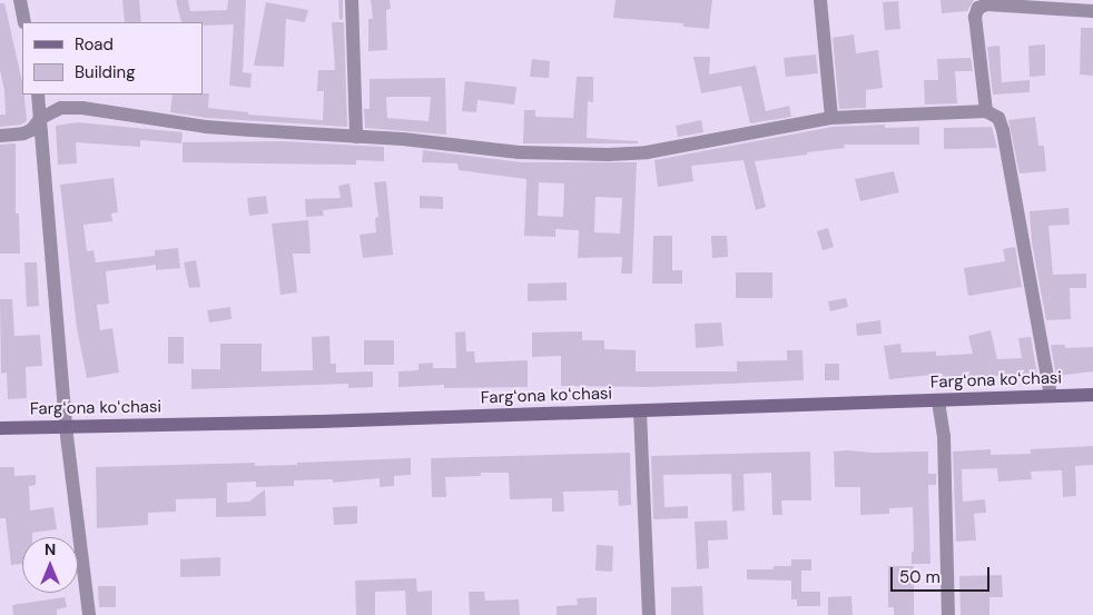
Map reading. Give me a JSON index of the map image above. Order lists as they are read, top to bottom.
{
  "streets": {
    "street": ["Fargʻona koʻchasi"]
  },
  "legend": ["Road", "Building"],
  "scale_bar": "50 m",
  "north": "top"
}
